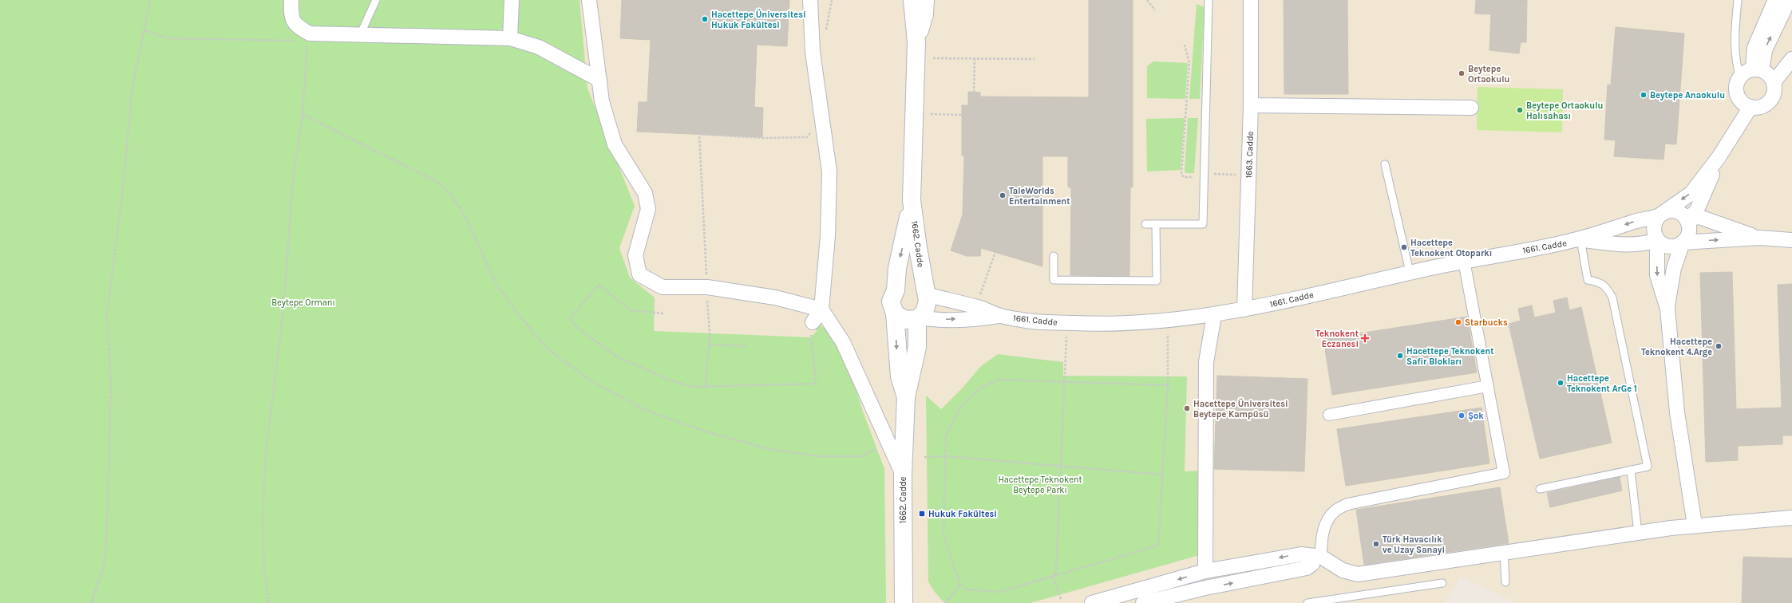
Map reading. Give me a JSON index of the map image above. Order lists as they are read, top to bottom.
{
  "streets": {
    "street": ["1663. Cadde", "1662. Cadde", "1661. Cadde"]
  },
  "crossings": [
    ["1663. Cadde", "1661. Cadde"],
    ["1662. Cadde", "1661. Cadde"]
  ],
  "parks": ["Beytepe Ormanı", "Hacettepe Teknokent Beytepe Parkı"],
  "places": {
    "other": [
      "Hacettepe Üniversitesi Hukuk Fakültesi",
      "Beytepe Ortaokulu",
      "Beytepe Anaokulu",
      "Beytepe Ortaokulu Halısahası",
      "TaleWorlds Entertainment",
      "Hacettepe Teknokent Otoparkı",
      "Starbucks",
      "Hacettepe Teknokent 4.Arge",
      "Hacettepe Teknokent Safir Blokları",
      "Hacettepe Teknokent ArGe 1",
      "Hacettepe Üniversitesi Beytepe Kampüsü",
      "Şok",
      "Türk Havacılık ve Uzay Sanayi"
    ],
    "health": ["Teknokent Eczanesi"],
    "transit": ["Hukuk Fakültesi"]
  }
}
